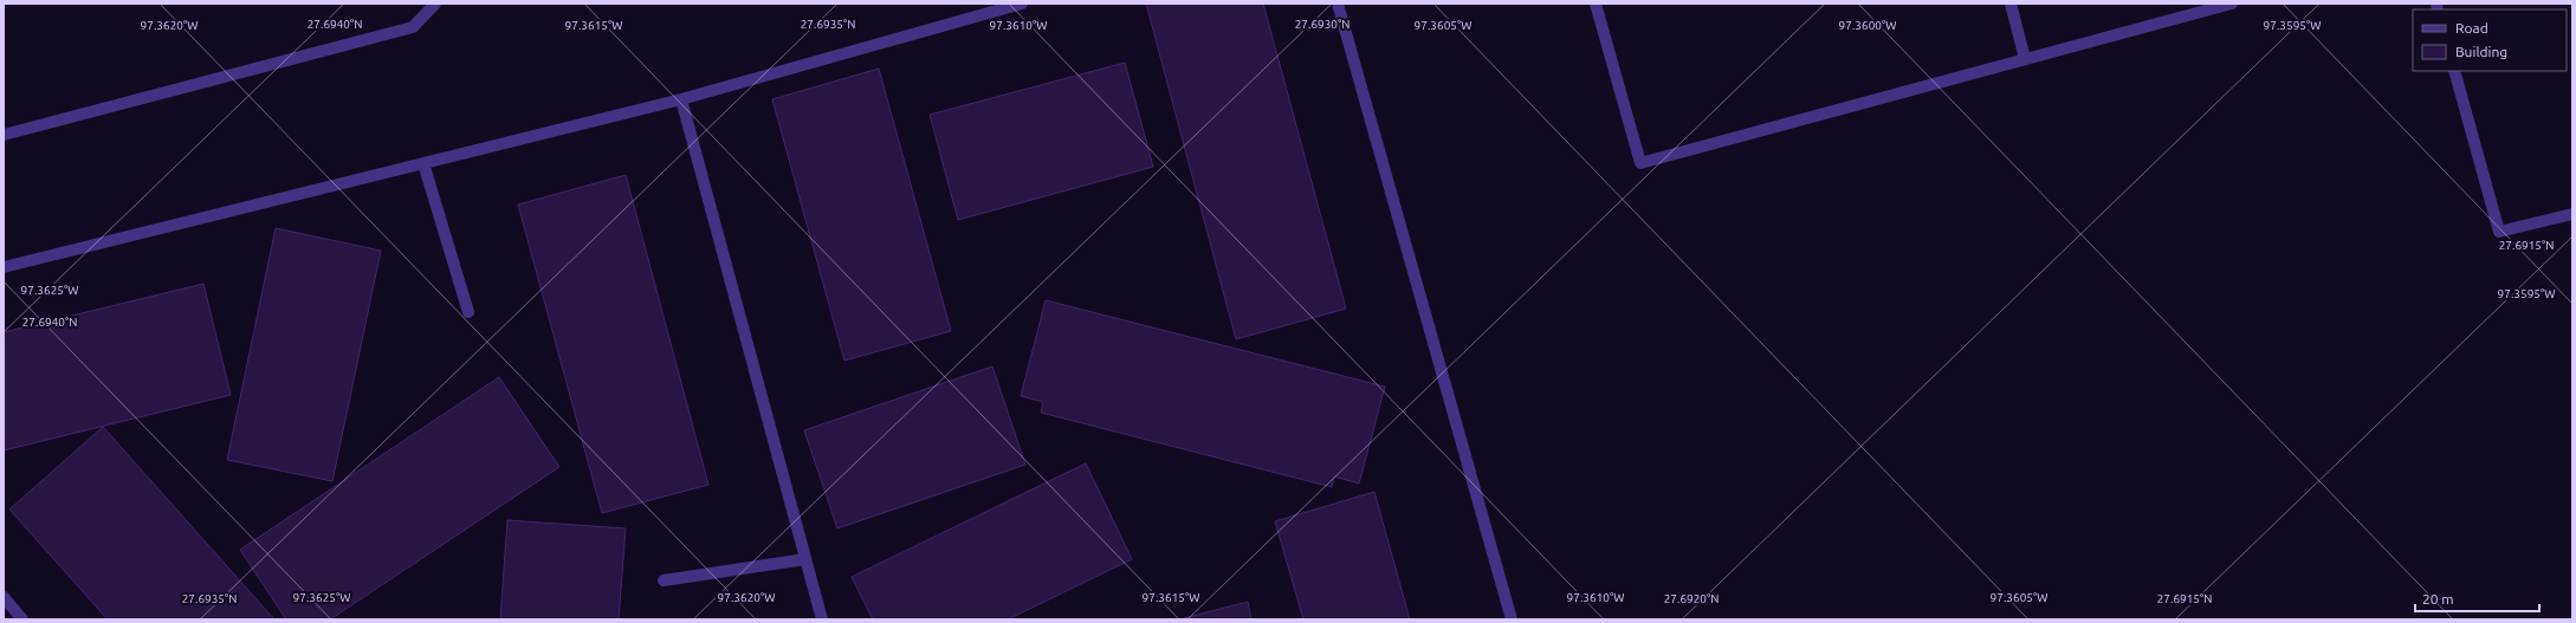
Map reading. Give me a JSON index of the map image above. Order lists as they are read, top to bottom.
{
  "legend": ["Road", "Building"],
  "scale_bar": "20 m",
  "coordinates": [
    "27.6940°N",
    "27.6935°N",
    "27.6930°N",
    "97.3620°W",
    "97.3615°W",
    "97.3610°W",
    "97.3605°W",
    "97.3595°W",
    "97.3600°W",
    "27.6915°N",
    "97.3625°W",
    "27.6920°N"
  ]
}
